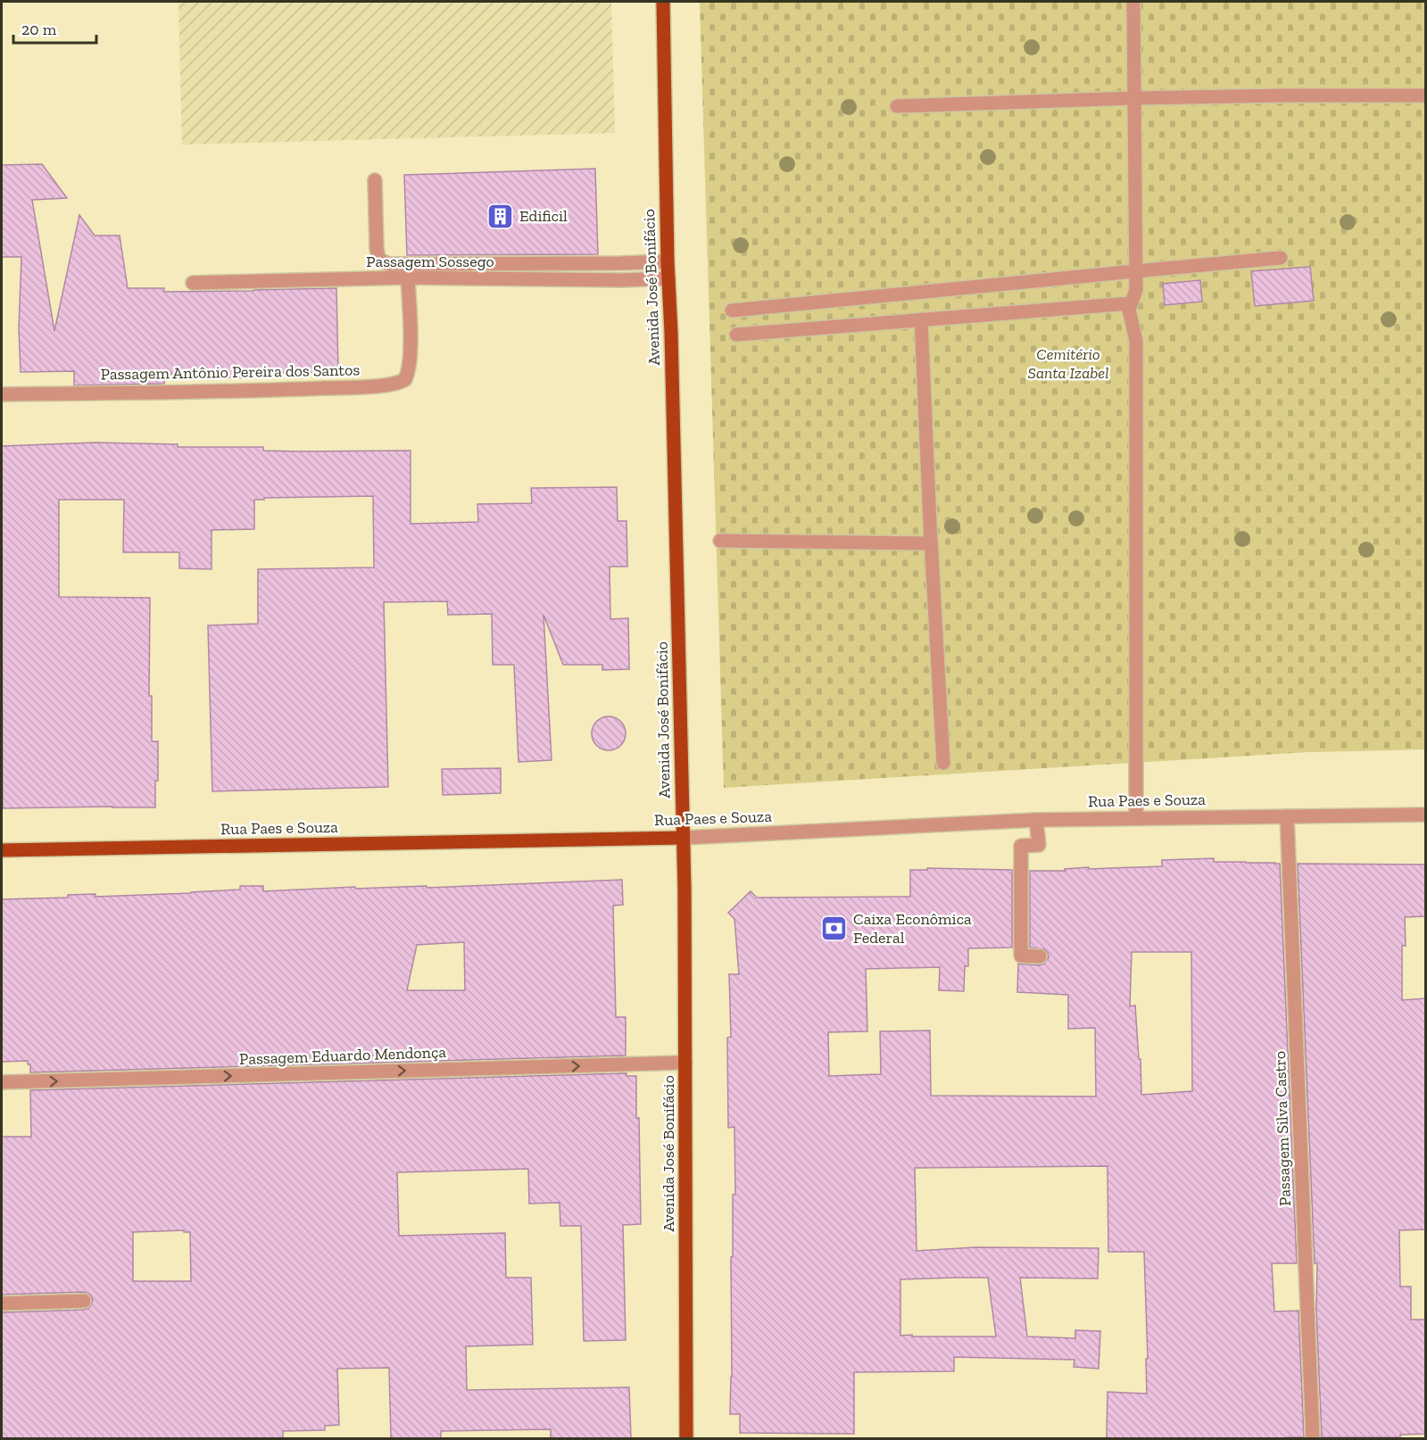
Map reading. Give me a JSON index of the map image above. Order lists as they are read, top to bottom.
{
  "streets": {
    "main road": ["Avenida José Bonifácio", "Rua Paes e Souza"],
    "street": [
      "Passagem Sossego",
      "Passagem Antônio Pereira dos Santos",
      "Passagem Eduardo Mendonça",
      "Passagem Silva Castro"
    ]
  },
  "crossings": [
    ["Passagem Sossego", "Avenida José Bonifácio"],
    ["Passagem Sossego", "Passagem Antônio Pereira dos Santos"],
    ["Avenida José Bonifácio", "Rua Paes e Souza"],
    ["Avenida José Bonifácio", "Passagem Eduardo Mendonça"],
    ["Rua Paes e Souza", "Passagem Silva Castro"]
  ],
  "one_way": ["Passagem Eduardo Mendonça"],
  "parks": ["Cemitério Santa Izabel"],
  "places": {
    "building": ["Edificil"],
    "bank": ["Caixa Econômica Federal"]
  },
  "scale_bar": "20 m"
}
